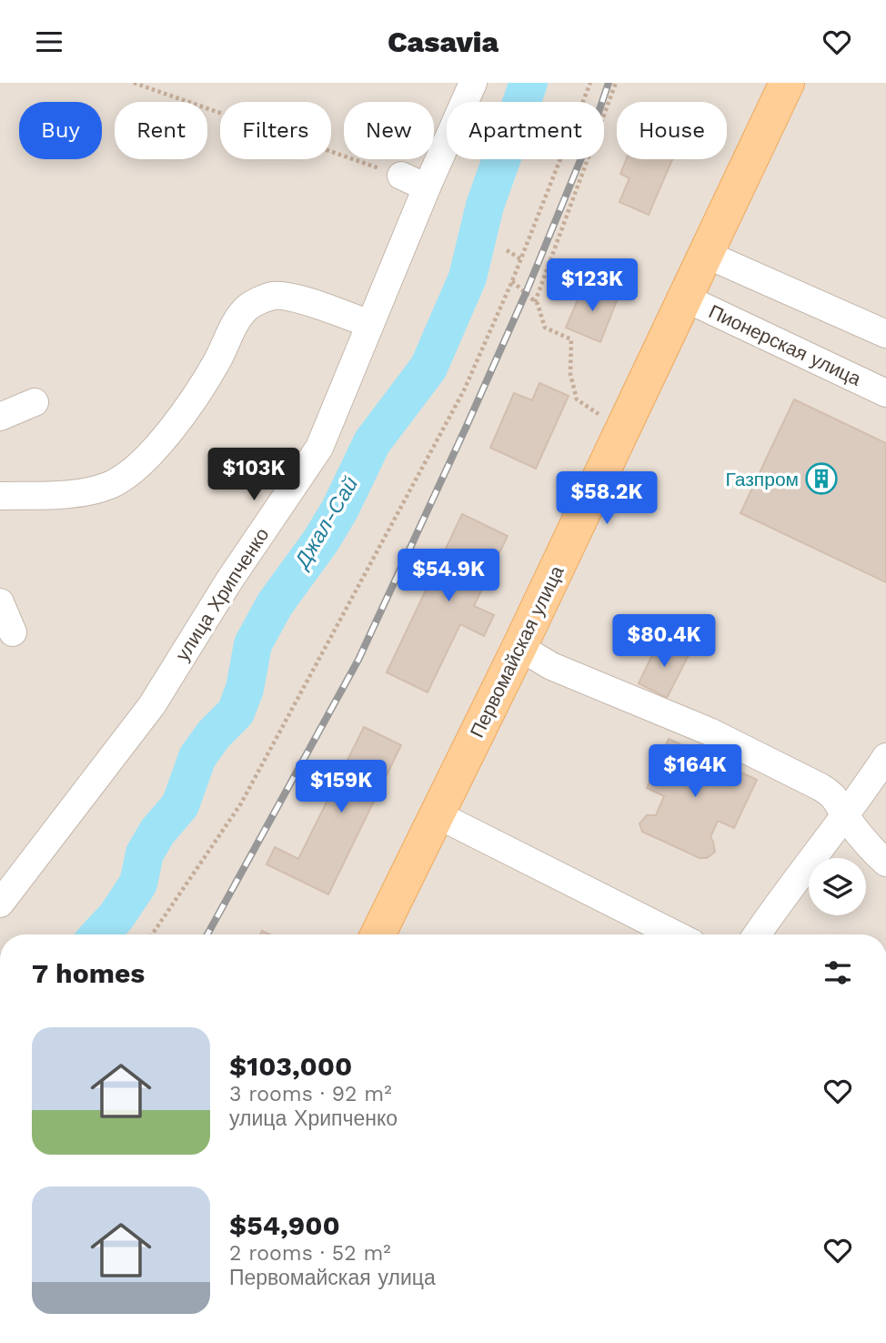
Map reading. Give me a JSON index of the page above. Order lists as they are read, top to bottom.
{
  "streets": {
    "main road": ["Первомайская улица"],
    "street": ["Пионерская улица", "улица Хрипченко"]
  },
  "crossings": [
    ["Пионерская улица", "Первомайская улица"]
  ],
  "water": ["Джал-Сай"],
  "places": {
    "building": ["Газпром"]
  },
  "page": {
    "header": "Casavia",
    "chip": [
      "Buy",
      "Rent",
      "Filters",
      "New",
      "Apartment",
      "House"
    ],
    "price": [
      "$123K",
      "$103K",
      "$58.2K",
      "$54.9K",
      "$80.4K",
      "$164K",
      "$159K"
    ],
    "heading": "7 homes",
    "list": [
      {
        "name": "$103,000",
        "note": "3 rooms · 92 m² · улица Хрипченко"
      },
      {
        "name": "$54,900",
        "note": "2 rooms · 52 m² · Первомайская улица"
      }
    ]
  }
}
